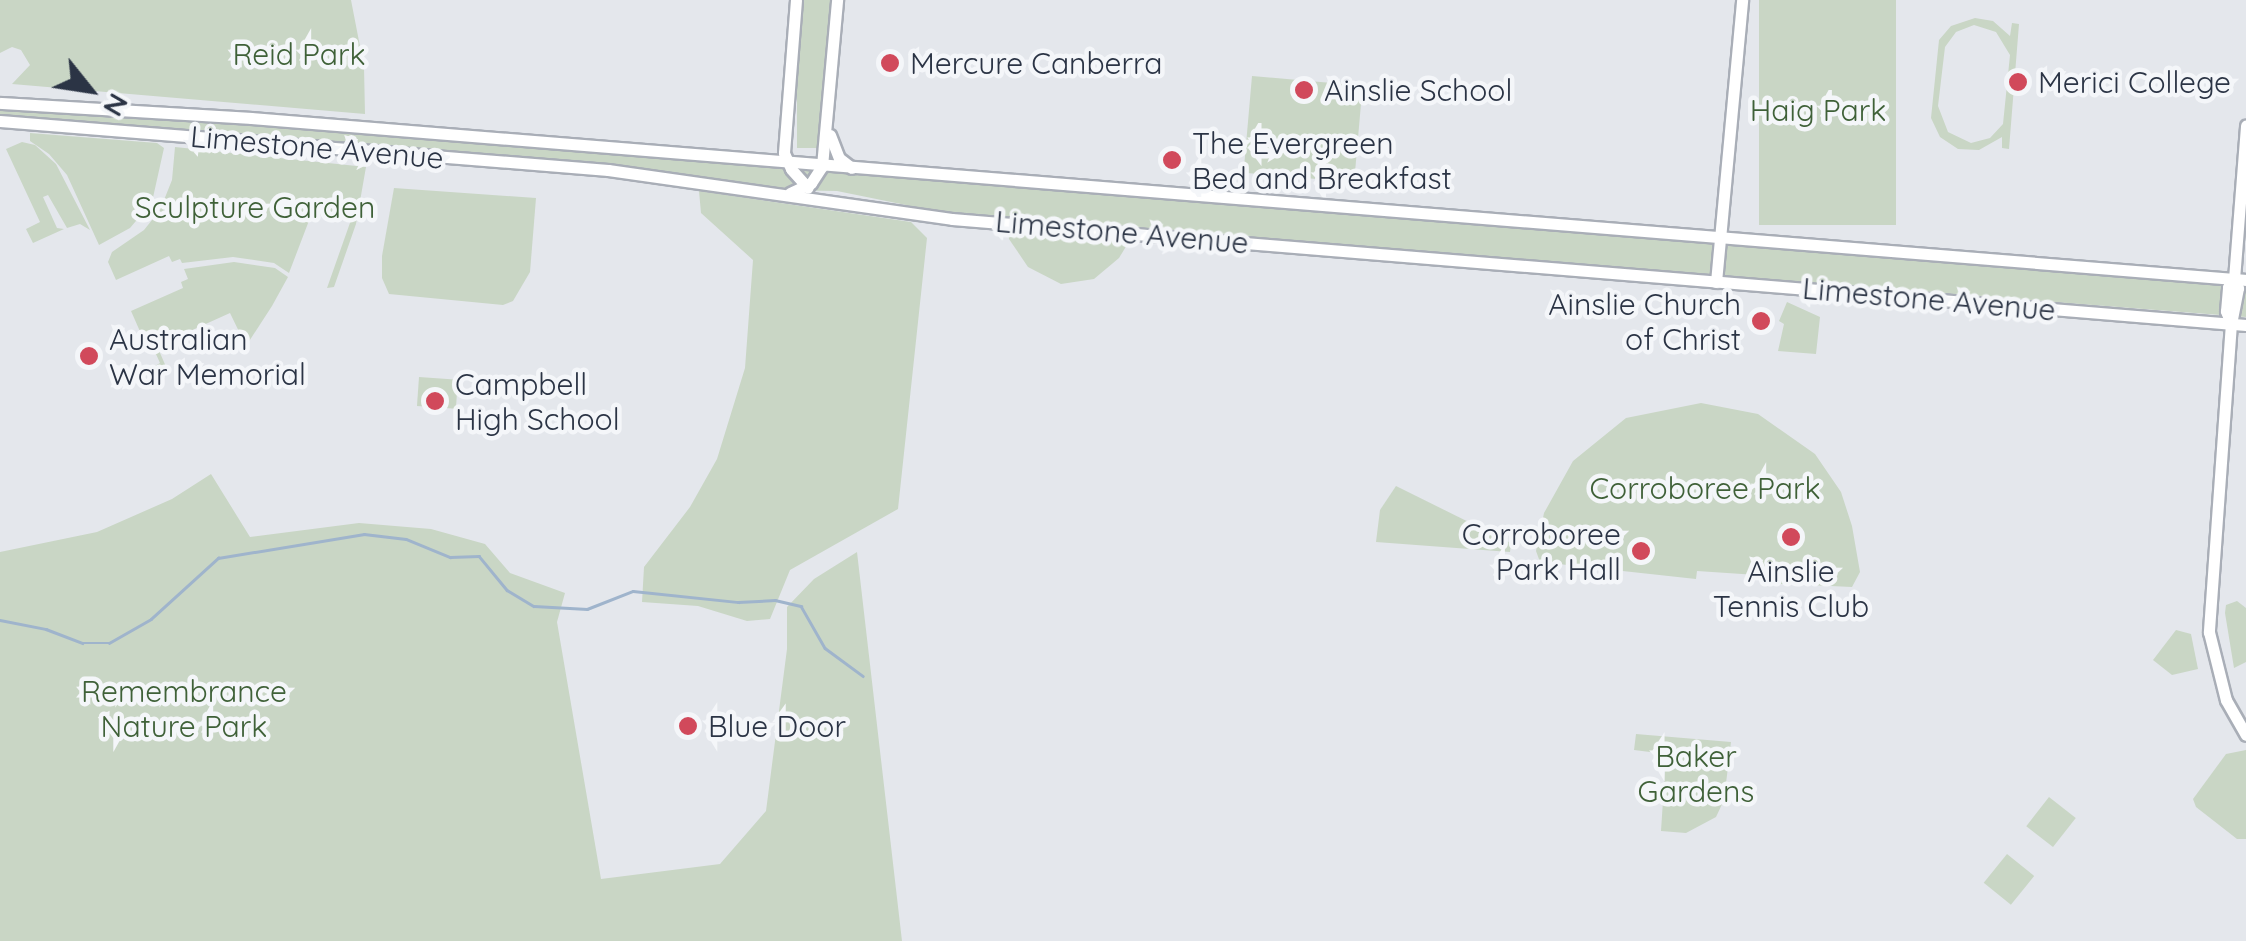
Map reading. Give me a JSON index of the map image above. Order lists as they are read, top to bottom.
{
  "streets": {
    "main road": ["Limestone Avenue"]
  },
  "parks": [
    "Reid Park",
    "Haig Park",
    "Sculpture Garden",
    "Corroboree Park",
    "Remembrance Nature Park",
    "Baker Gardens"
  ],
  "places": [
    "Mercure Canberra",
    "Merici College",
    "Ainslie School",
    "The Evergreen Bed and Breakfast",
    "Ainslie Church of Christ",
    "Australian War Memorial",
    "Campbell High School",
    "Ainslie Tennis Club",
    "Corroboree Park Hall",
    "Blue Door"
  ],
  "north": "bottom right"
}
